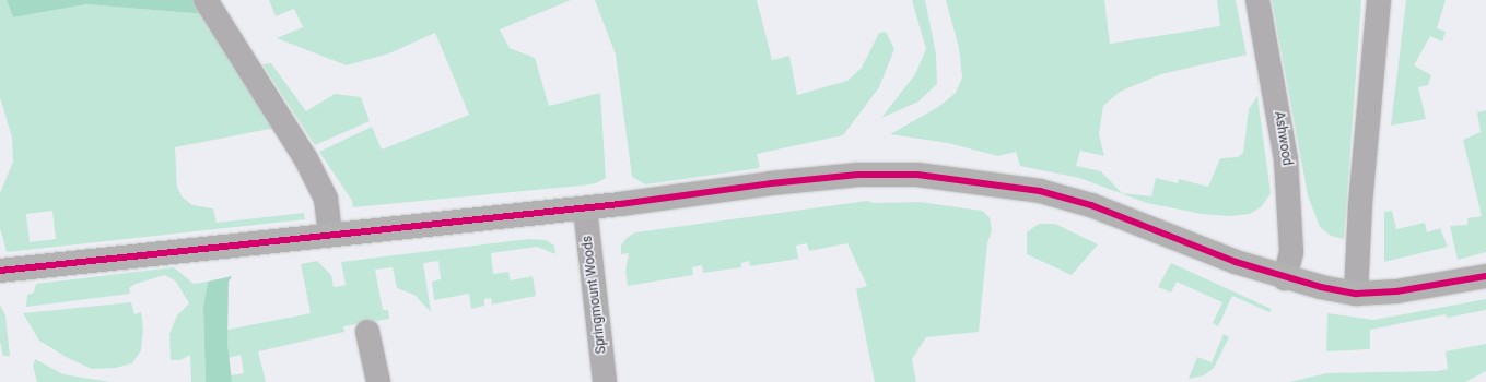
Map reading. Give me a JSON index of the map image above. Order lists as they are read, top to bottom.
{
  "streets": {
    "street": ["Ashwood", "Springmount Woods"]
  }
}
